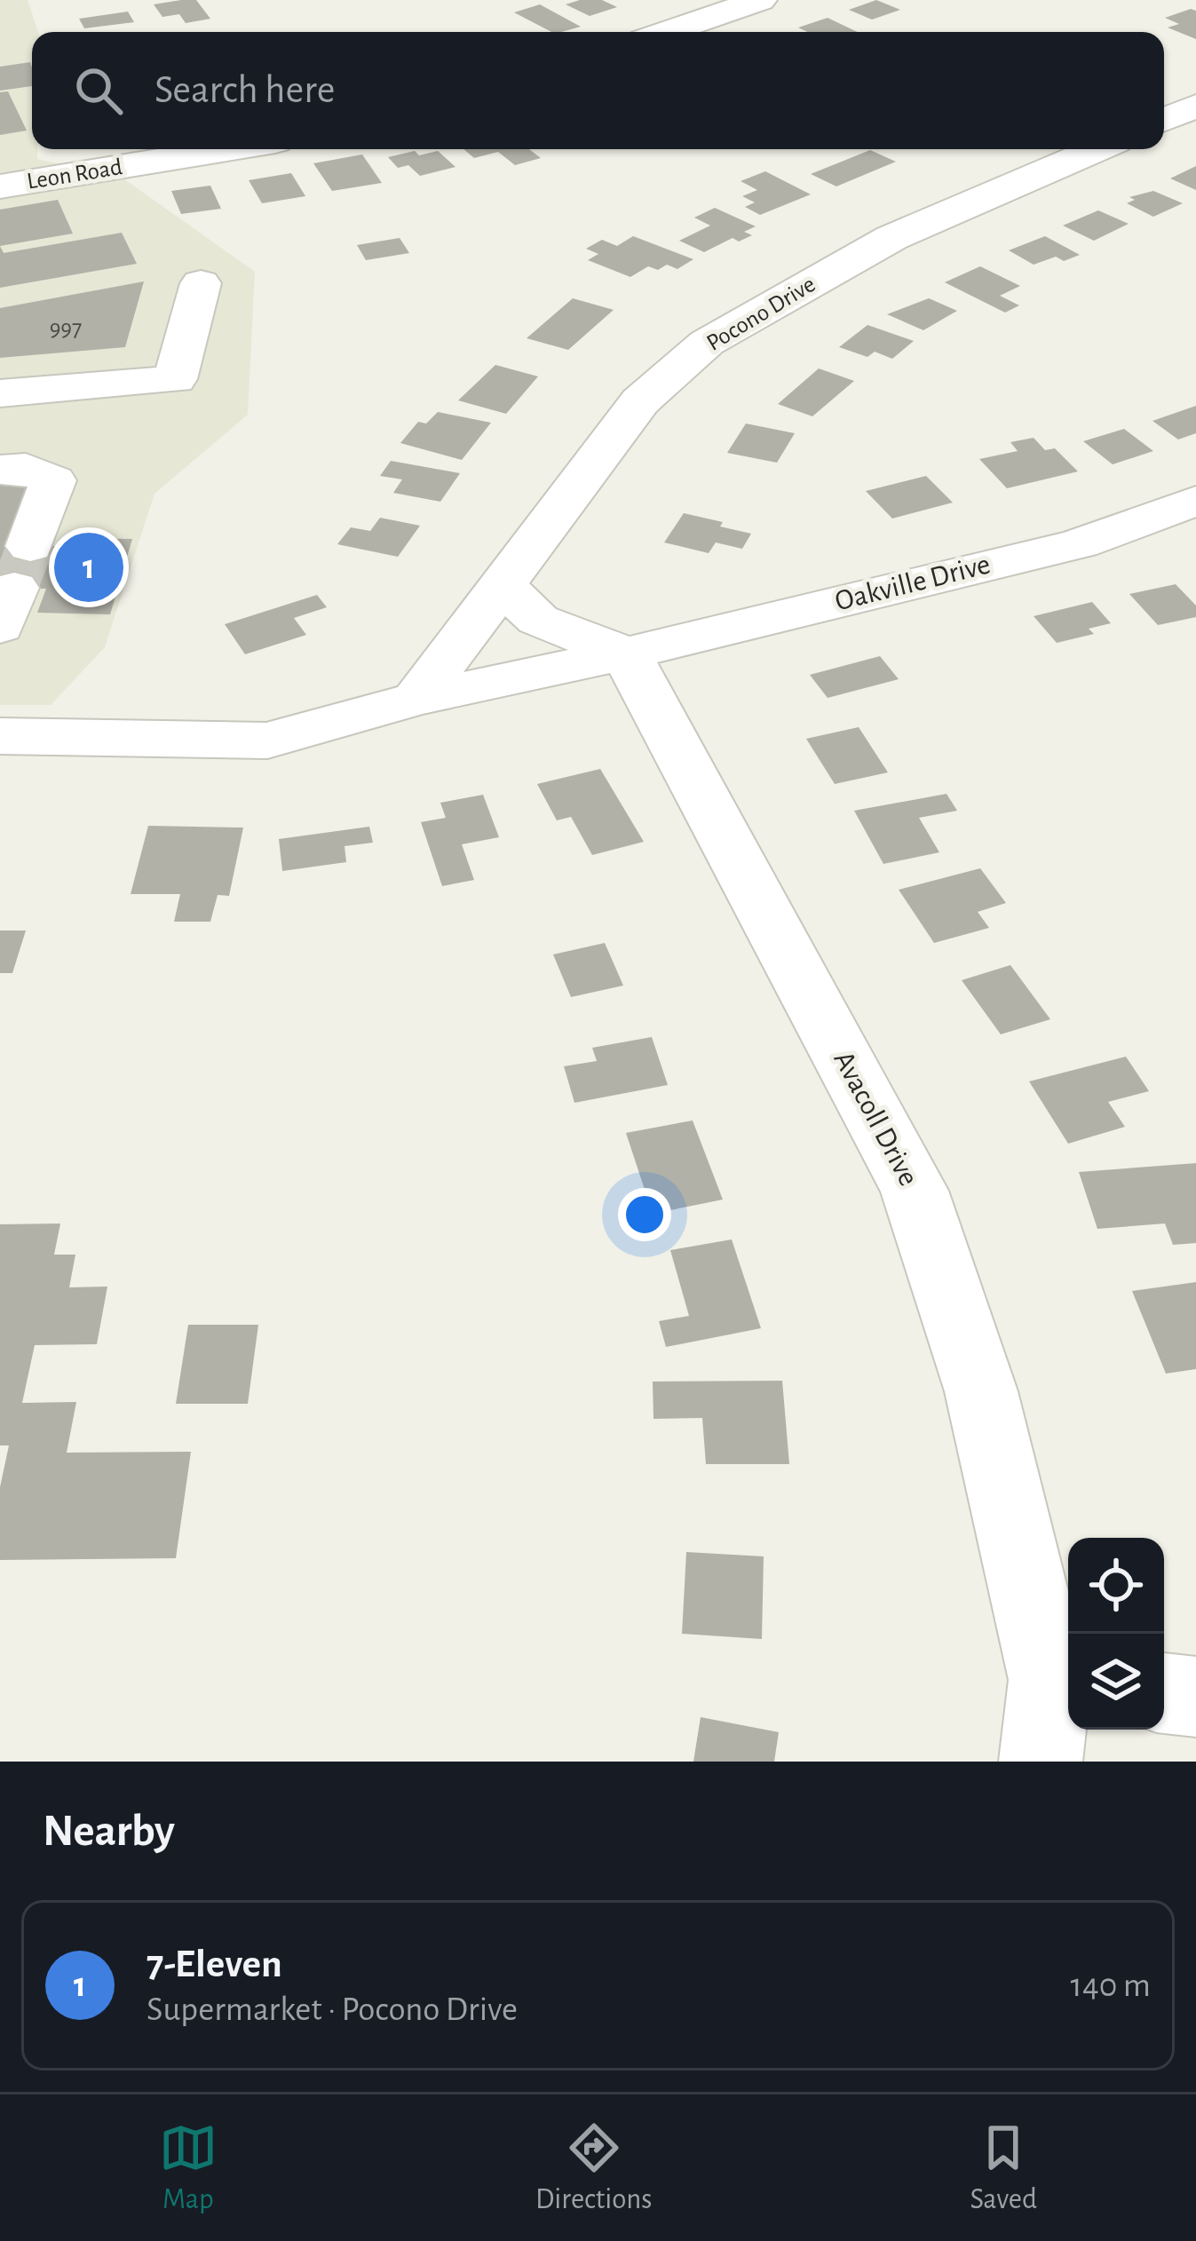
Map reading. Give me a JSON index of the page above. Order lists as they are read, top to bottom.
{
  "streets": {
    "street": [
      "Leon Road",
      "Pocono Drive",
      "Oakville Drive",
      "Avacoll Drive"
    ]
  },
  "crossings": [
    ["Oakville Drive", "Avacoll Drive"]
  ],
  "house_numbers": ["997"],
  "page": {
    "search": "Search here",
    "pins": "1",
    "heading": "Nearby",
    "list": [
      {
        "mark": "1",
        "name": "7-Eleven",
        "note": "Supermarket · Pocono Drive",
        "value": "140 m"
      }
    ],
    "nav": ["Map", "Directions", "Saved"]
  }
}
